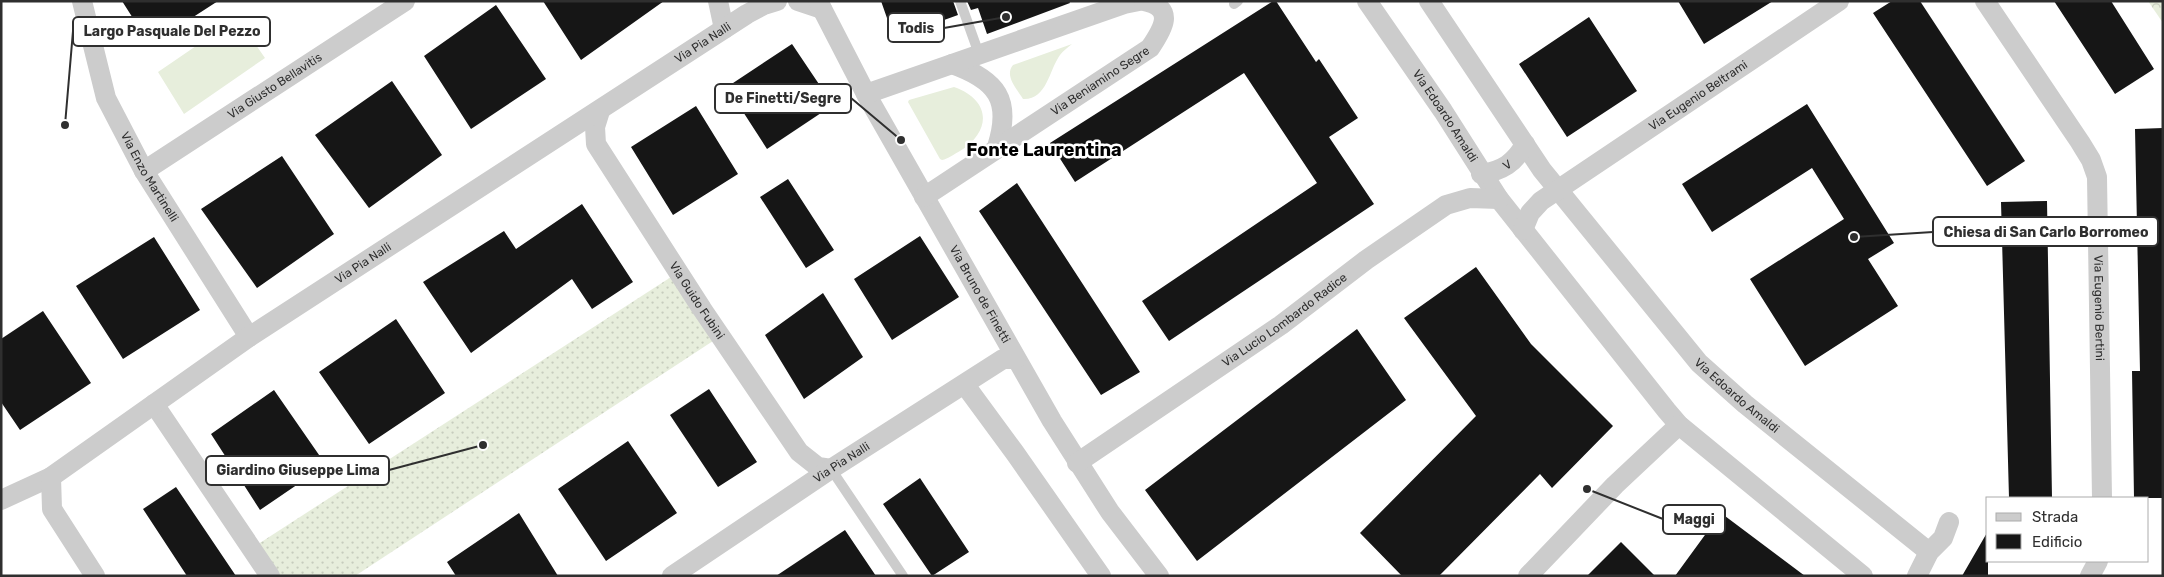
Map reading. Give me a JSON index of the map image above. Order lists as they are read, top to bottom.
{
  "streets": {
    "street": [
      "Via Pia Nalli",
      "Via Beniamino Segre",
      "Via Giusto Bellavitis",
      "Via Eugenio Beltrami",
      "Via Edoardo Amaldi",
      "V",
      "Via Enzo Martinelli",
      "Via Bruno de Finetti",
      "Via Guido Fubini",
      "Via Eugenio Bertini",
      "Via Lucio Lombardo Radice"
    ]
  },
  "crossings": [
    ["Via Pia Nalli", "Via Enzo Martinelli"],
    ["Via Pia Nalli", "Via Bruno de Finetti"],
    ["Via Pia Nalli", "Via Guido Fubini"],
    ["Via Beniamino Segre", "Via Bruno de Finetti"],
    ["Via Giusto Bellavitis", "Via Enzo Martinelli"],
    ["Via Eugenio Beltrami", "Via Edoardo Amaldi"],
    ["Via Edoardo Amaldi", "V"],
    ["Via Edoardo Amaldi", "Via Lucio Lombardo Radice"],
    ["Via Bruno de Finetti", "Via Lucio Lombardo Radice"]
  ],
  "districts": ["Fonte Laurentina"],
  "places": [
    "Todis",
    "Largo Pasquale Del Pezzo",
    "De Finetti/Segre",
    "Chiesa di San Carlo Borromeo",
    "Giardino Giuseppe Lima",
    "Maggi"
  ],
  "legend": ["Strada", "Edificio"]
}
